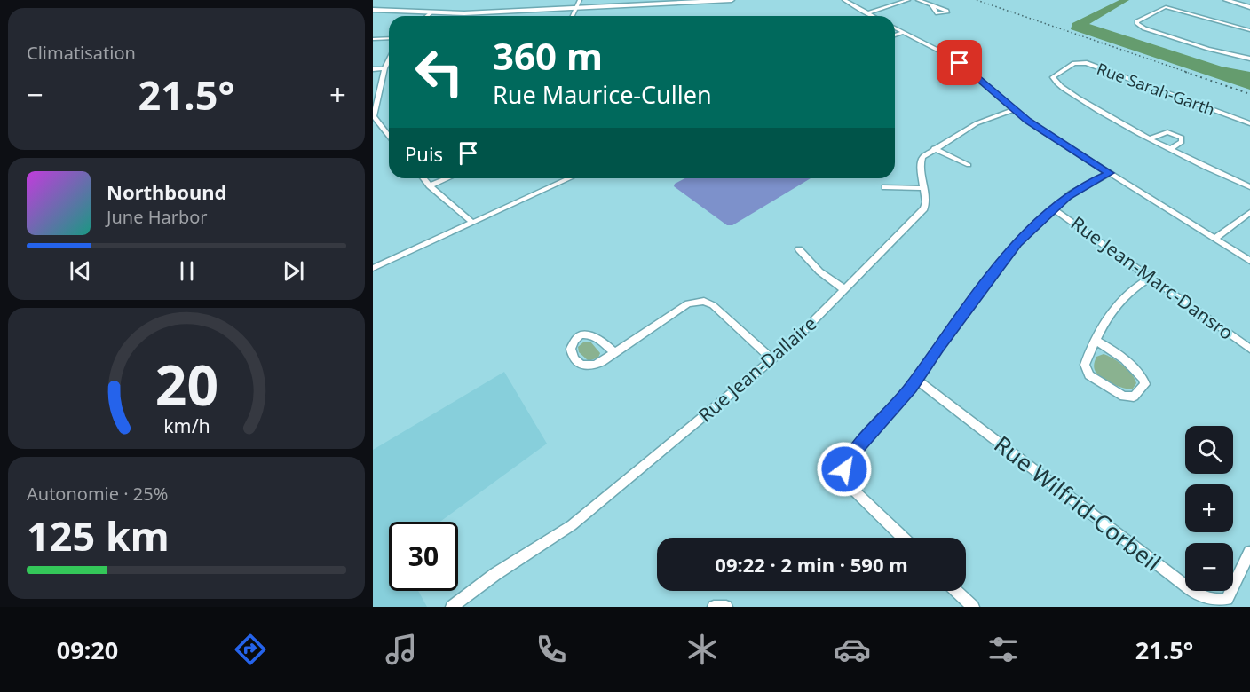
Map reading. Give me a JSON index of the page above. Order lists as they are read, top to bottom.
{
  "streets": {
    "street": [
      "Rue Sarah-Garth",
      "Rue Jean-Marc-Dansro",
      "Rue Jean-Dallaire",
      "Rue Wilfrid-Corbeil"
    ]
  },
  "crossings": [
    ["Rue Jean-Marc-Dansro", "Rue Wilfrid-Corbeil"]
  ],
  "page": {
    "tile": [
      "Climatisation",
      ["Autonomie · 25%", "125 km"]
    ],
    "turn": ["360 m", "Rue Maurice-Cullen"],
    "heat": ["−", "21.5°", "+"],
    "then": "Puis",
    "song": ["Northbound", "June Harbor"],
    "map_buttons": ["+", "−"],
    "limit": "30",
    "trip": "09:22 · 2 min · 590 m",
    "tabs": ["09:20", "21.5°"],
    "gauge": ["20", "km/h"]
  }
}
